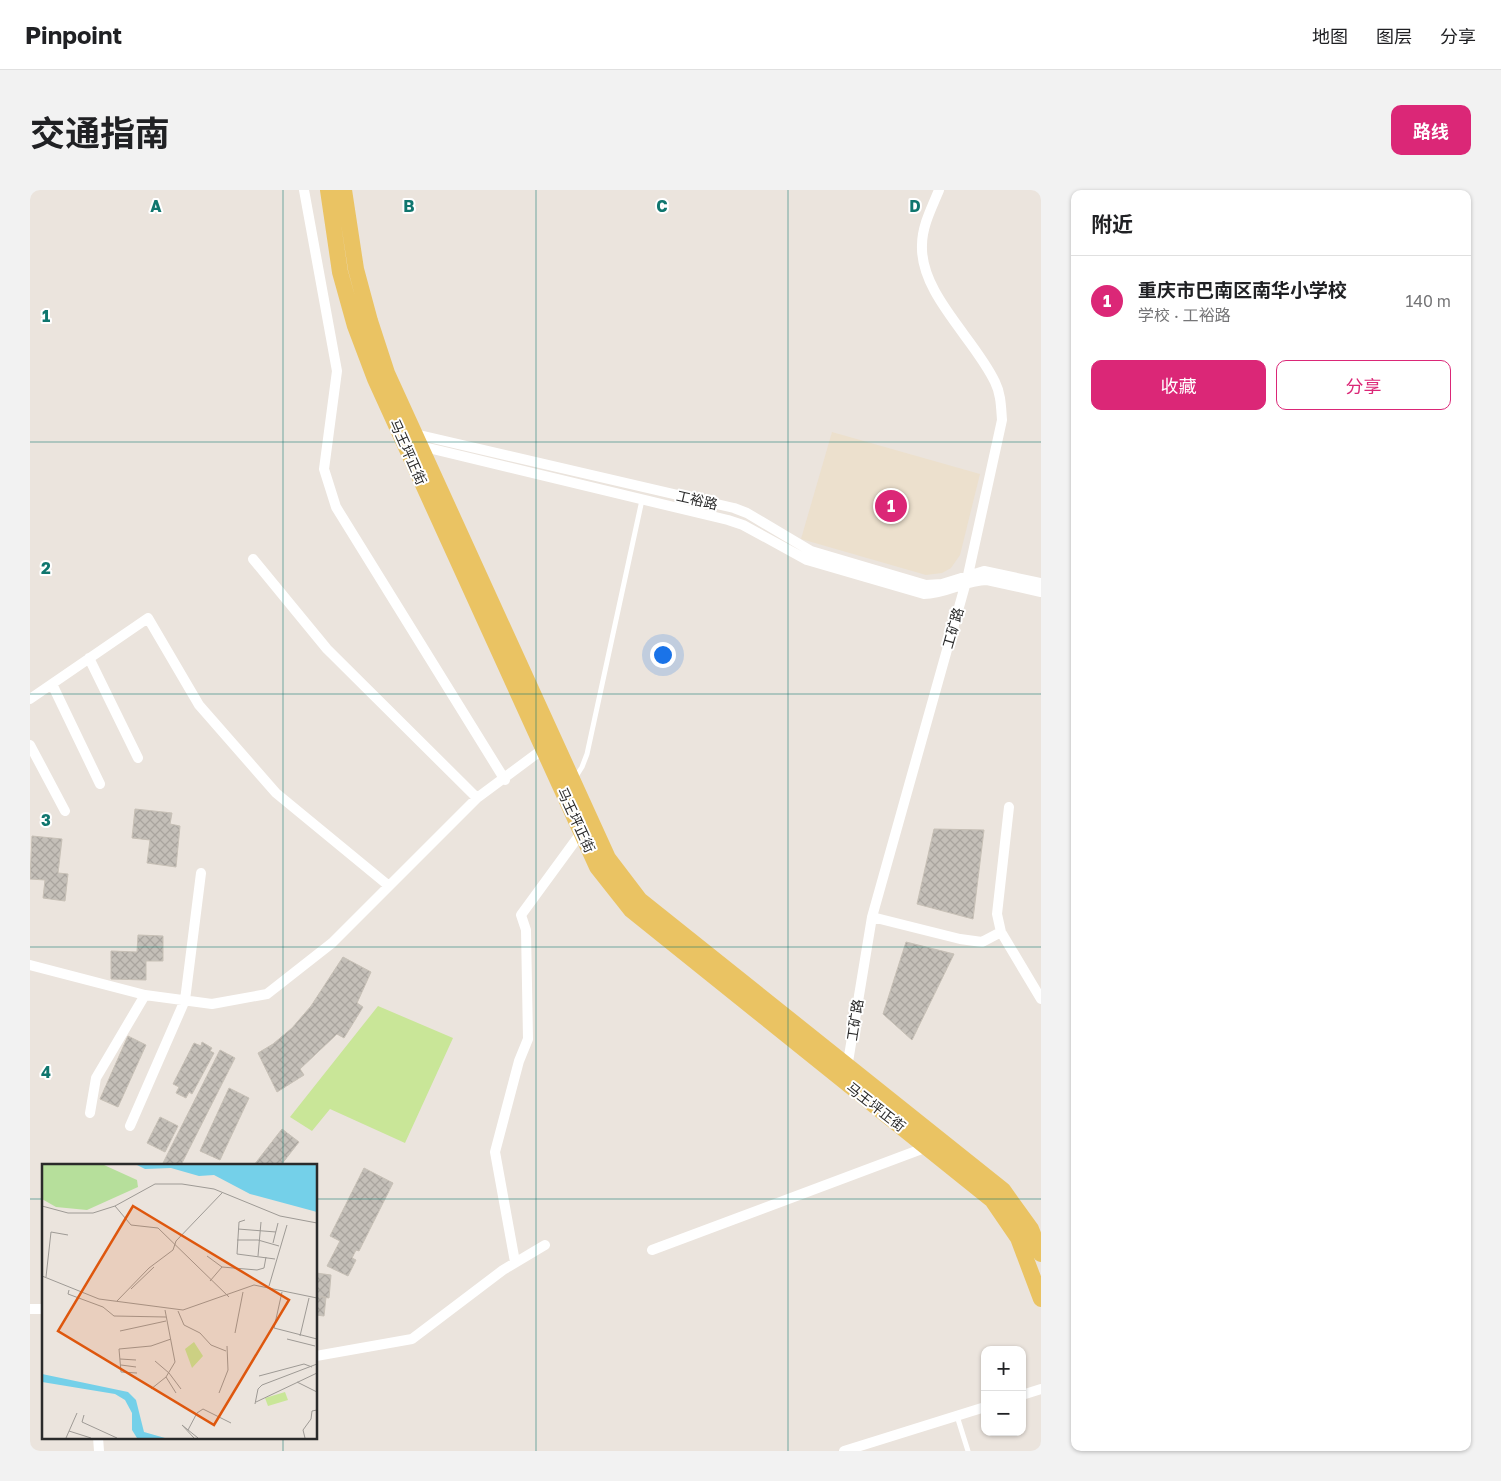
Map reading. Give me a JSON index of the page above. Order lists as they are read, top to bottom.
{
  "streets": {
    "main road": ["马王坪正街"],
    "street": ["工裕路", "工矿路"]
  },
  "crossings": [
    ["马王坪正街", "工裕路"],
    ["马王坪正街", "工矿路"],
    ["工裕路", "工矿路"]
  ],
  "page": {
    "header": "Pinpoint",
    "nav": ["地图", "图层", "分享"],
    "title": "交通指南",
    "buttons": [
      "路线",
      ["收藏", "分享"]
    ],
    "heading": "附近",
    "list": [
      {
        "mark": "1",
        "name": "重庆市巴南区南华小学校",
        "note": "学校 · 工裕路",
        "value": "140 m"
      }
    ],
    "pins": "1",
    "map_buttons": ["+", "−"]
  },
  "grid": {
    "columns": [
      "A",
      "B",
      "C",
      "D"
    ],
    "rows": [
      "1",
      "2",
      "3",
      "4"
    ]
  }
}
